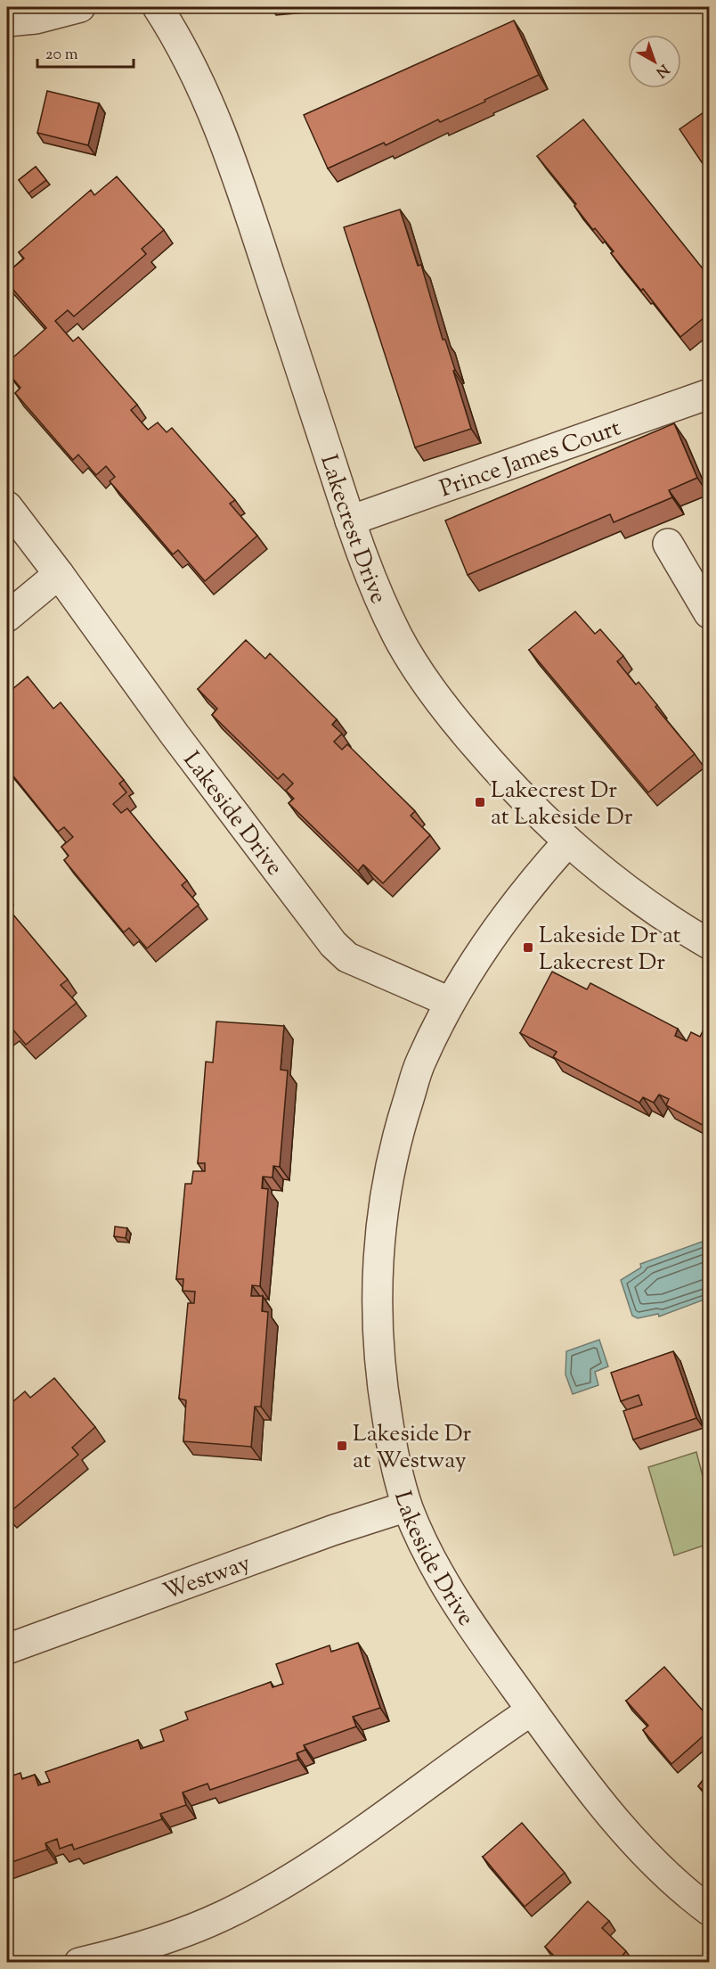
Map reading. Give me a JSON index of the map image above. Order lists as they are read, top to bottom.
{
  "streets": {
    "street": [
      "Prince James Court",
      "Lakecrest Drive",
      "Lakeside Drive",
      "Westway"
    ]
  },
  "crossings": [
    ["Prince James Court", "Lakecrest Drive"],
    ["Lakecrest Drive", "Lakeside Drive"],
    ["Lakeside Drive", "Westway"]
  ],
  "places": {
    "transit": ["Lakecrest Dr at Lakeside Dr", "Lakeside Dr at Lakecrest Dr", "Lakeside Dr at Westway"]
  },
  "scale_bar": "20 m",
  "north": "bottom right"
}
